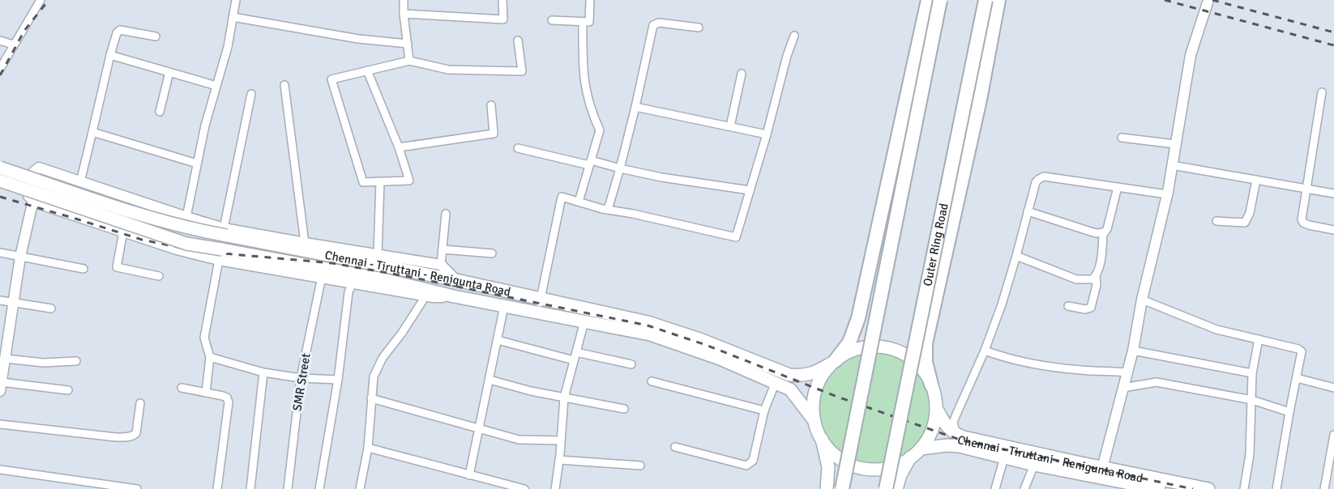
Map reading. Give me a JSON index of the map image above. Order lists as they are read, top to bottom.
{
  "streets": {
    "highway": ["Outer Ring Road"],
    "main road": ["Chennai - Tiruttani - Renigunta Road"],
    "street": ["SMR Street"]
  }
}
